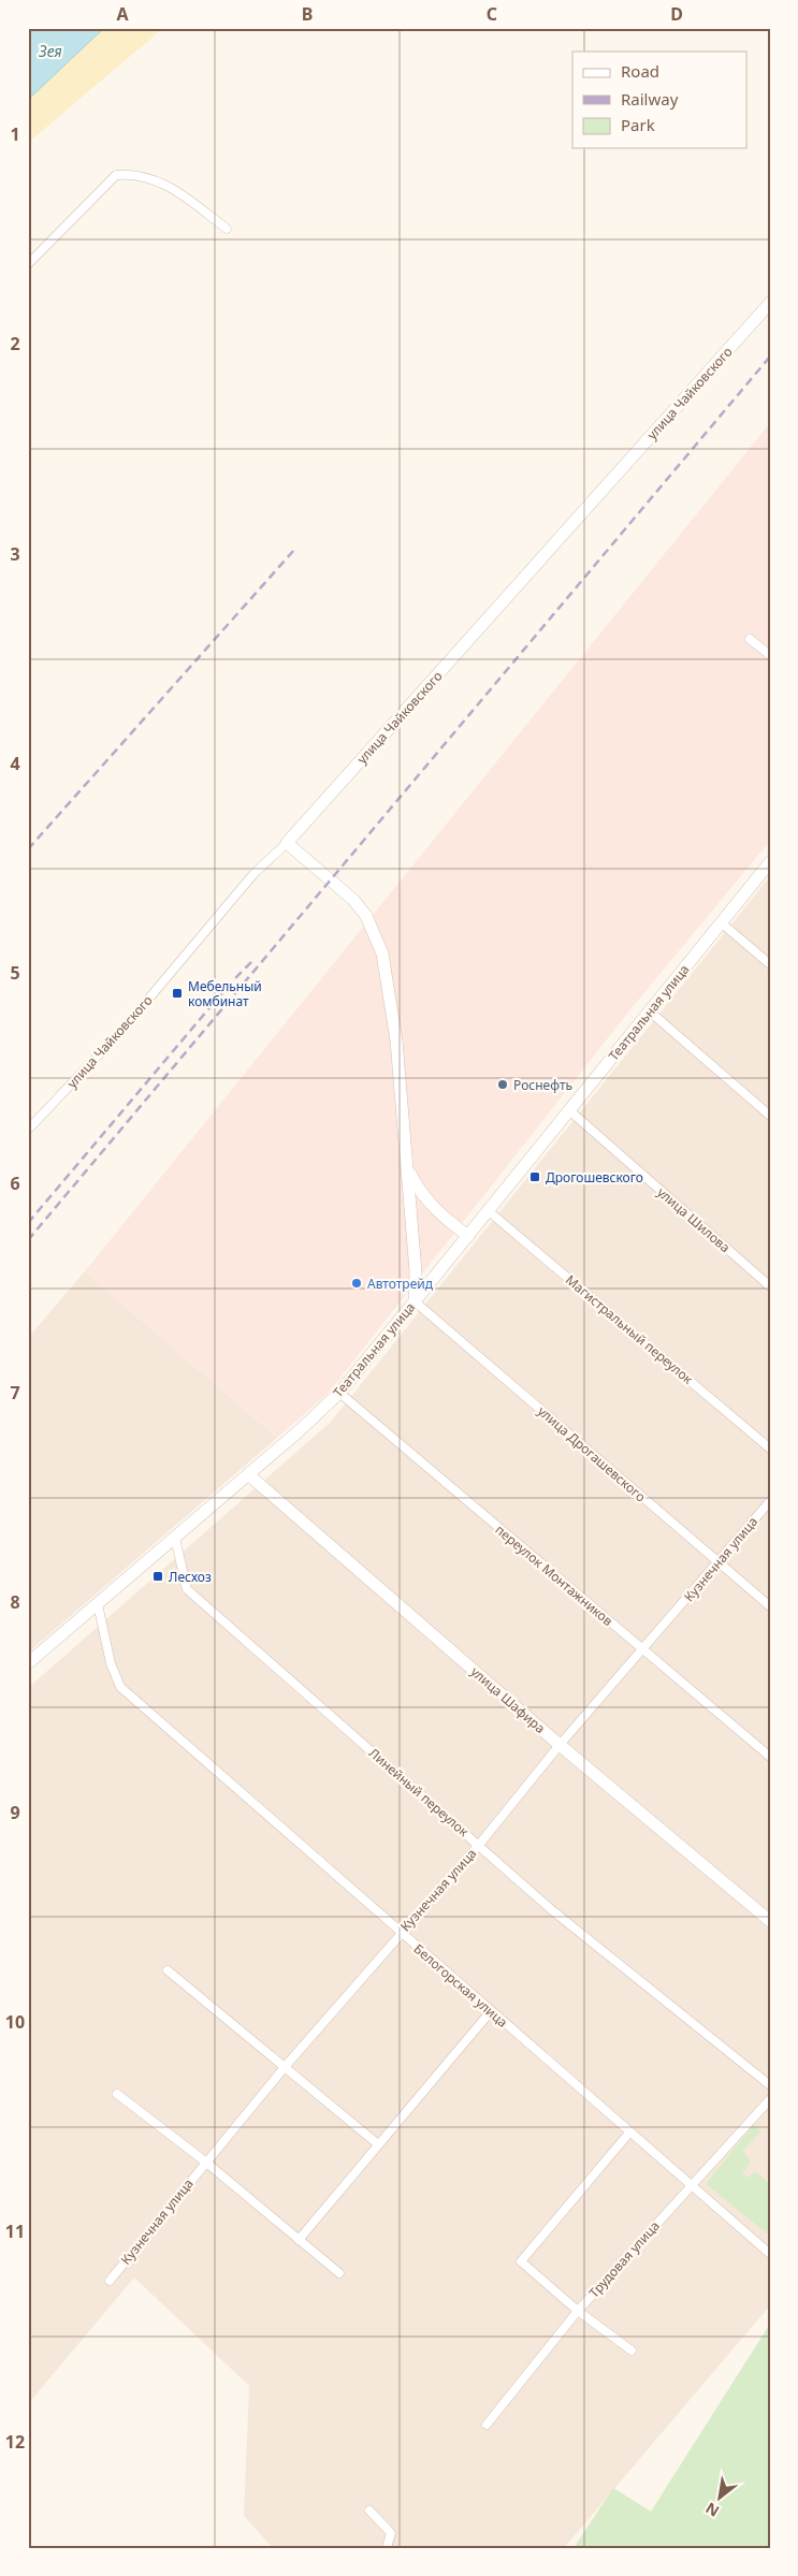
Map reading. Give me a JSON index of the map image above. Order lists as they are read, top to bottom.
{
  "streets": {
    "street": [
      "улица Чайковского",
      "Театральная улица",
      "улица Шилова",
      "Магистральный переулок",
      "улица Дрогашевского",
      "Кузнечная улица",
      "переулок Монтажников",
      "улица Шафира",
      "Линейный переулок",
      "Белогорская улица",
      "Трудовая улица"
    ]
  },
  "crossings": [
    ["Театральная улица", "улица Шилова"],
    ["Театральная улица", "Магистральный переулок"],
    ["Театральная улица", "улица Дрогашевского"],
    ["Театральная улица", "переулок Монтажников"],
    ["Театральная улица", "улица Шафира"],
    ["Театральная улица", "Линейный переулок"],
    ["Театральная улица", "Белогорская улица"],
    ["улица Дрогашевского", "Кузнечная улица"],
    ["Кузнечная улица", "переулок Монтажников"],
    ["Кузнечная улица", "улица Шафира"],
    ["Кузнечная улица", "Линейный переулок"],
    ["Кузнечная улица", "Белогорская улица"],
    ["Белогорская улица", "Трудовая улица"]
  ],
  "water": ["Зея"],
  "places": {
    "transit": ["Мебельный комбинат", "Дрогошевского", "Лесхоз"],
    "other": ["Роснефть", "Автотрейд"]
  },
  "legend": ["Road", "Railway", "Park"],
  "north": "bottom left",
  "grid": {
    "columns": [
      "A",
      "B",
      "C",
      "D"
    ],
    "rows": [
      "1",
      "2",
      "3",
      "4",
      "5",
      "6",
      "7",
      "8",
      "9",
      "10",
      "11",
      "12"
    ]
  }
}
